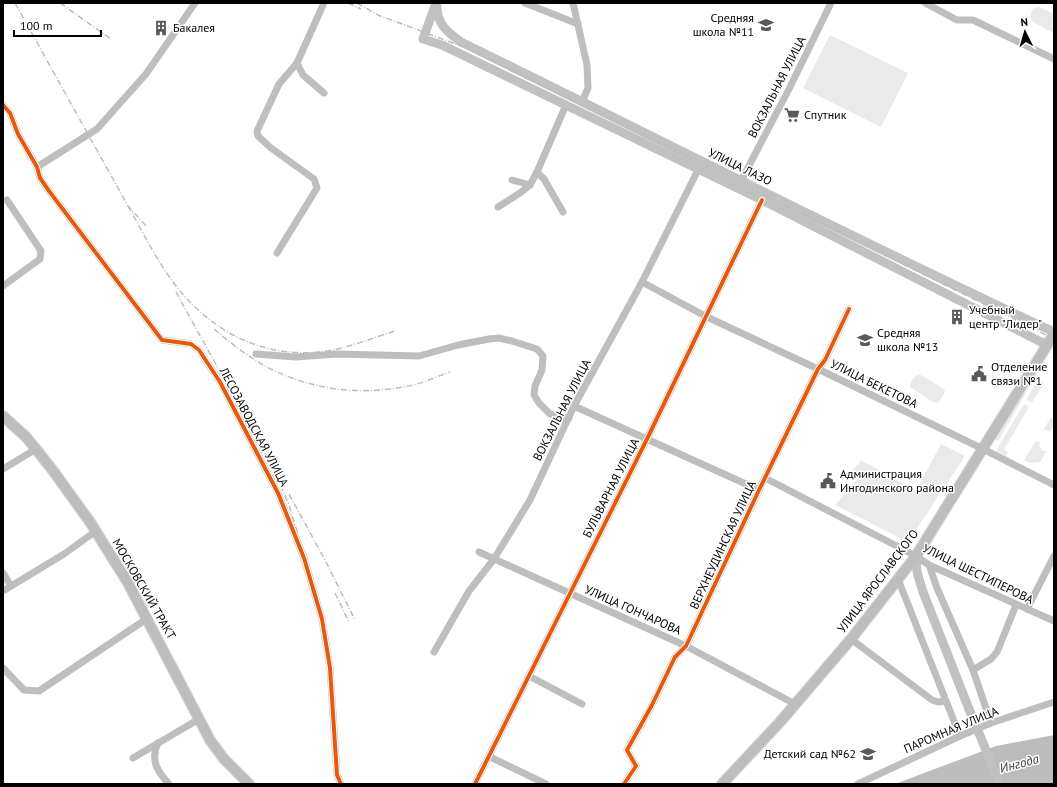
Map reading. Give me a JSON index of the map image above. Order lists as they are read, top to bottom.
{
  "streets": {
    "main road": ["УЛИЦА ЛАЗО", "УЛИЦА ЯРОСЛАВСКОГО", "МОСКОВСКИЙ ТРАКТ"],
    "street": [
      "ВОКЗАЛЬНАЯ УЛИЦА",
      "УЛИЦА БЕКЕТОВА",
      "ЛЕСОЗАВОДСКАЯ УЛИЦА",
      "БУЛЬВАРНАЯ УЛИЦА",
      "ВЕРХНЕУДИНСКАЯ УЛИЦА",
      "УЛИЦА ШЕСТИПЕРОВА",
      "УЛИЦА ГОНЧАРОВА",
      "ПАРОМНАЯ УЛИЦА"
    ]
  },
  "crossings": [
    ["ВОКЗАЛЬНАЯ УЛИЦА", "УЛИЦА ЛАЗО"],
    ["ВОКЗАЛЬНАЯ УЛИЦА", "УЛИЦА БЕКЕТОВА"],
    ["ВОКЗАЛЬНАЯ УЛИЦА", "УЛИЦА ГОНЧАРОВА"],
    ["УЛИЦА ЛАЗО", "БУЛЬВАРНАЯ УЛИЦА"],
    ["УЛИЦА ЛАЗО", "УЛИЦА ЯРОСЛАВСКОГО"],
    ["УЛИЦА БЕКЕТОВА", "БУЛЬВАРНАЯ УЛИЦА"],
    ["УЛИЦА БЕКЕТОВА", "ВЕРХНЕУДИНСКАЯ УЛИЦА"],
    ["УЛИЦА БЕКЕТОВА", "УЛИЦА ЯРОСЛАВСКОГО"],
    ["БУЛЬВАРНАЯ УЛИЦА", "УЛИЦА ГОНЧАРОВА"],
    ["ВЕРХНЕУДИНСКАЯ УЛИЦА", "УЛИЦА ШЕСТИПЕРОВА"],
    ["ВЕРХНЕУДИНСКАЯ УЛИЦА", "УЛИЦА ГОНЧАРОВА"],
    ["УЛИЦА ШЕСТИПЕРОВА", "УЛИЦА ЯРОСЛАВСКОГО"],
    ["УЛИЦА ЯРОСЛАВСКОГО", "УЛИЦА ГОНЧАРОВА"]
  ],
  "water": ["Ингода"],
  "places": {
    "school or university": ["Средняя школа №11", "Средняя школа №13", "Детский сад №62"],
    "building": ["Бакалея", "Учебный центр \"Лидер\""],
    "supermarket": ["Спутник"],
    "public building": ["Отделение связи №1", "Администрация Ингодинского района"]
  },
  "scale_bar": "100 m",
  "north": "top"
}
